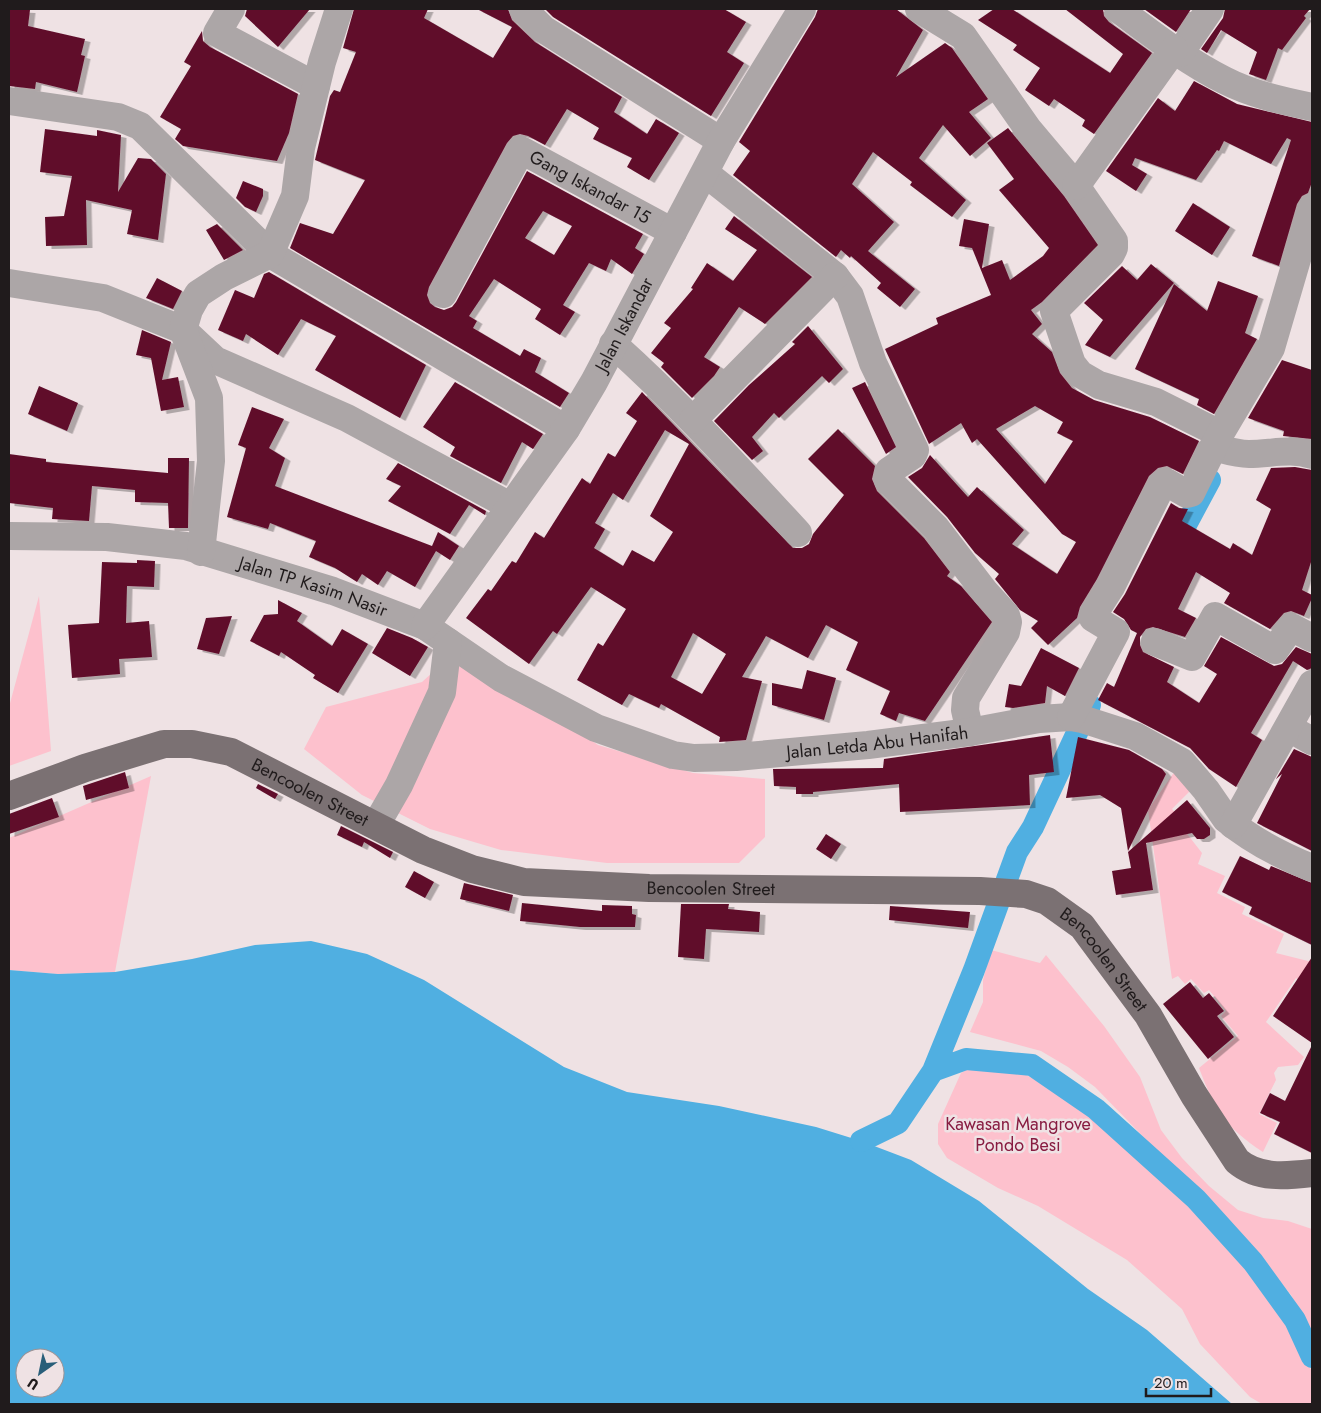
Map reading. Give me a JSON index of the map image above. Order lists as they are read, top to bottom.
{
  "streets": {
    "main road": ["Bencoolen Street"],
    "street": [
      "Gang Iskandar 15",
      "Jalan Iskandar",
      "Jalan TP Kasim Nasir",
      "Jalan Letda Abu Hanifah"
    ]
  },
  "crossings": [
    ["Gang Iskandar 15", "Jalan Iskandar"],
    ["Jalan Iskandar", "Jalan TP Kasim Nasir"],
    ["Jalan Iskandar", "Jalan Letda Abu Hanifah"],
    ["Jalan TP Kasim Nasir", "Jalan Letda Abu Hanifah"]
  ],
  "parks": ["Kawasan Mangrove Pondo Besi"],
  "scale_bar": "20 m",
  "north": "bottom left"
}
